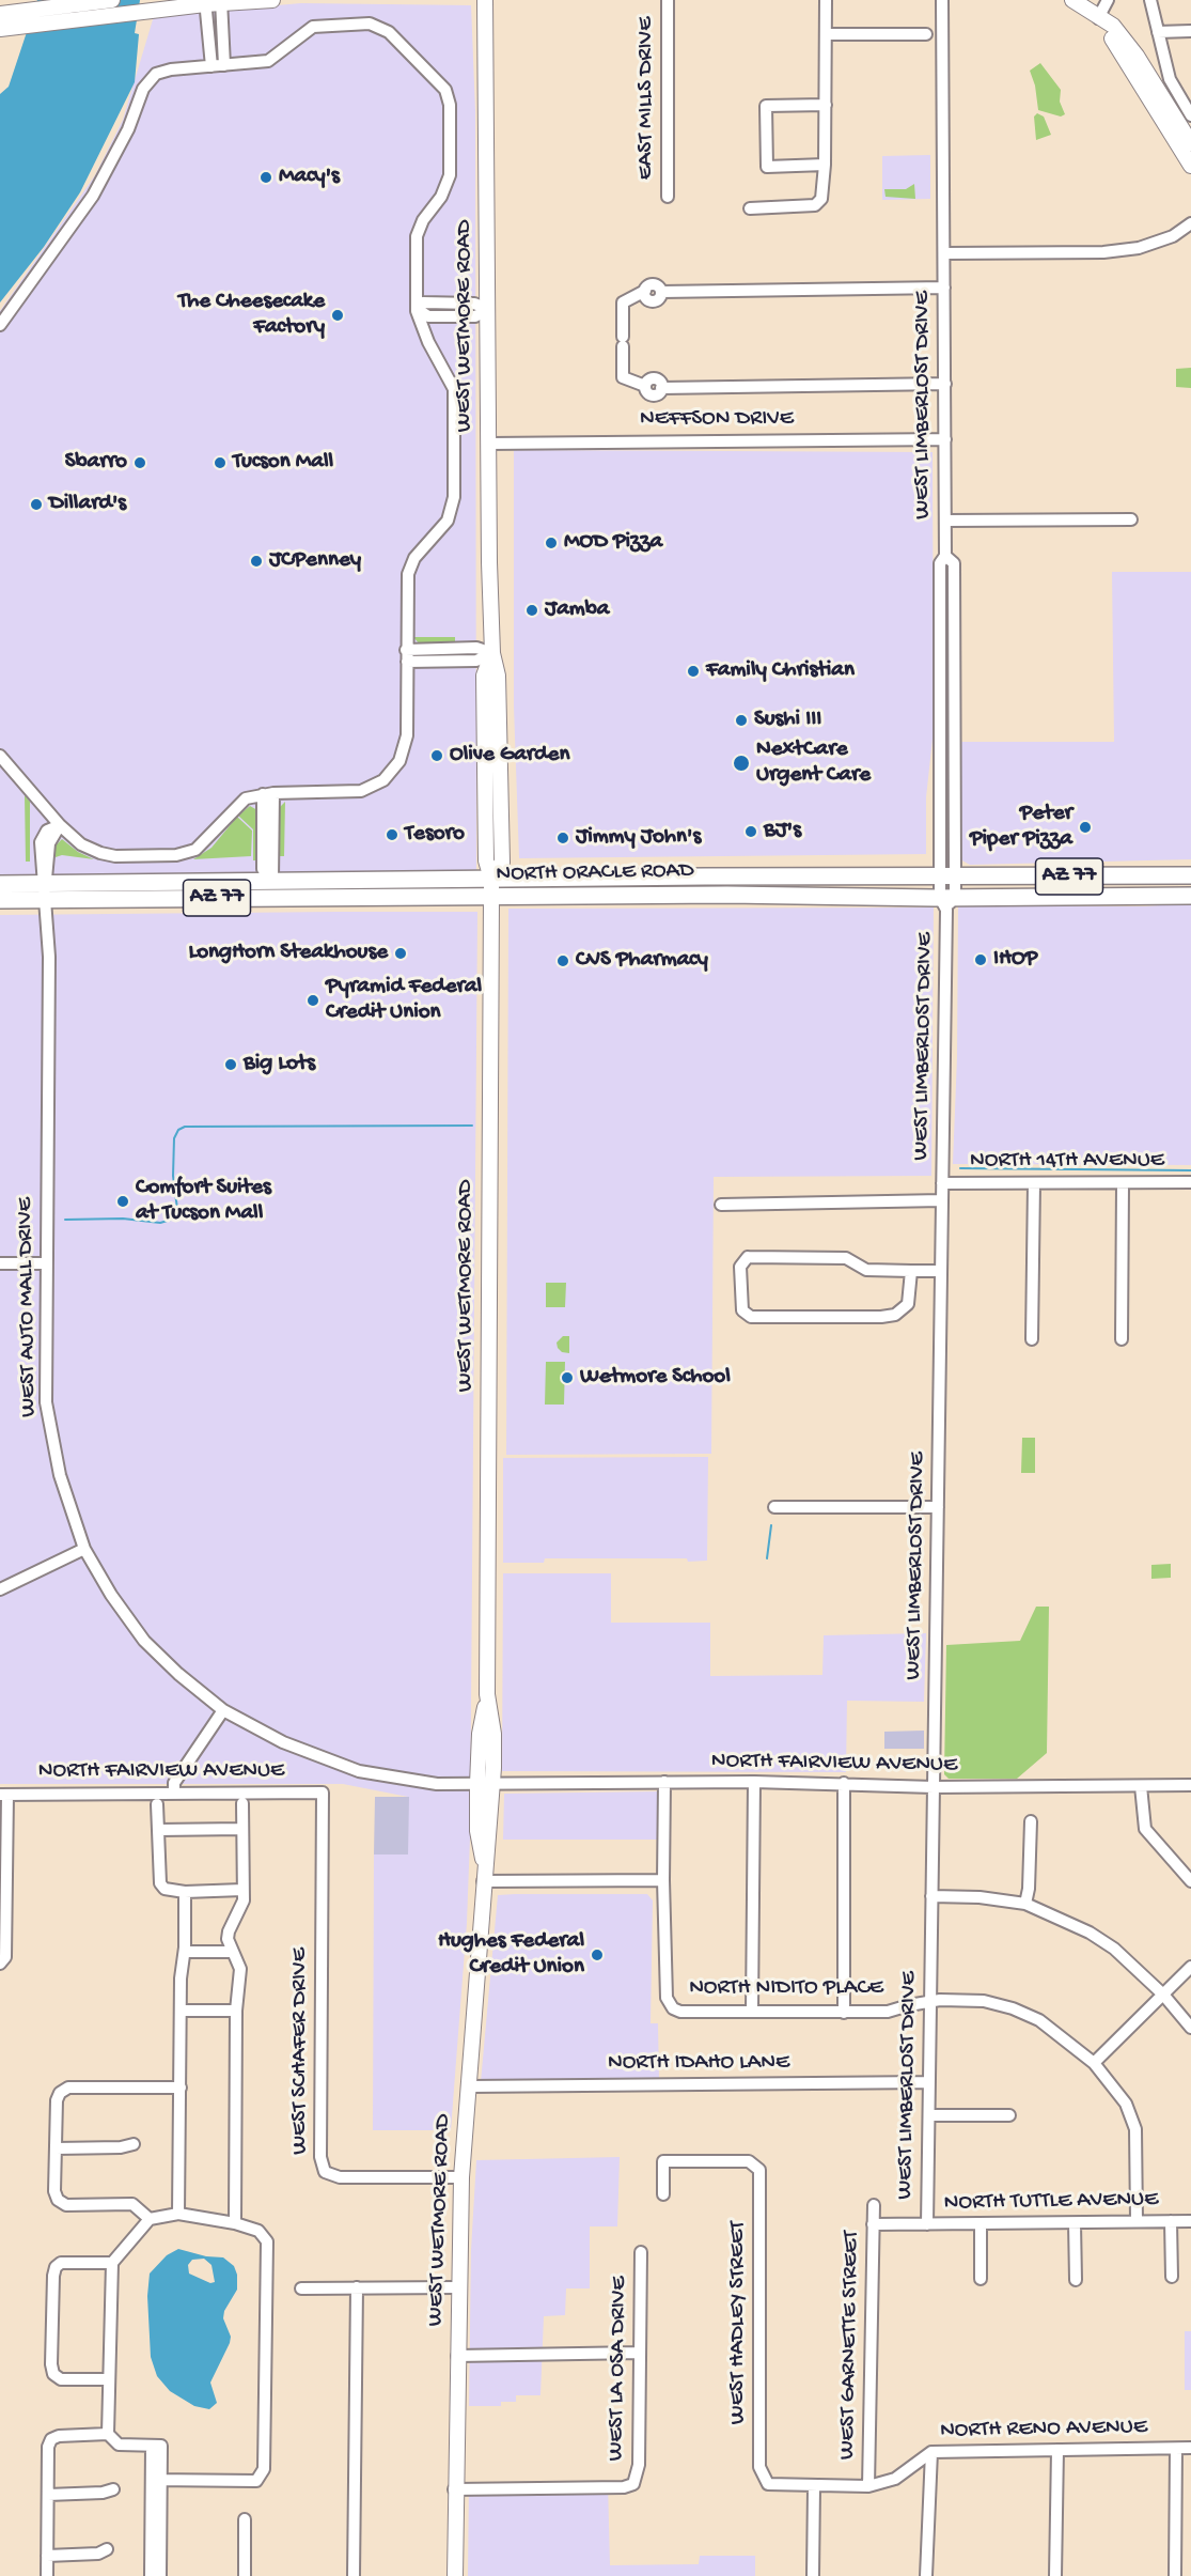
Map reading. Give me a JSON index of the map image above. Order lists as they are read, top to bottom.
{
  "streets": {
    "highway": ["NORTH ORACLE ROAD", "AZ 77"],
    "main road": ["WEST WETMORE ROAD"],
    "street": [
      "EAST MILLS DRIVE",
      "WEST LIMBERLOST DRIVE",
      "NEFFSON DRIVE",
      "NORTH 14TH AVENUE",
      "WEST AUTO MALL DRIVE",
      "NORTH FAIRVIEW AVENUE",
      "NORTH NIDITO PLACE",
      "WEST SCHAFER DRIVE",
      "NORTH IDAHO LANE",
      "NORTH TUTTLE AVENUE",
      "WEST HADLEY STREET",
      "WEST GARNETTE STREET",
      "WEST LA OSA DRIVE",
      "NORTH RENO AVENUE"
    ]
  },
  "crossings": [
    ["WEST WETMORE ROAD", "NEFFSON DRIVE"],
    ["WEST WETMORE ROAD", "NORTH ORACLE ROAD"],
    ["WEST WETMORE ROAD", "WEST AUTO MALL DRIVE"],
    ["WEST WETMORE ROAD", "NORTH FAIRVIEW AVENUE"],
    ["WEST WETMORE ROAD", "WEST SCHAFER DRIVE"],
    ["WEST WETMORE ROAD", "NORTH IDAHO LANE"],
    ["WEST WETMORE ROAD", "WEST LA OSA DRIVE"],
    ["WEST LIMBERLOST DRIVE", "NEFFSON DRIVE"],
    ["WEST LIMBERLOST DRIVE", "NORTH ORACLE ROAD"],
    ["WEST LIMBERLOST DRIVE", "NORTH 14TH AVENUE"],
    ["WEST LIMBERLOST DRIVE", "NORTH FAIRVIEW AVENUE"],
    ["WEST LIMBERLOST DRIVE", "NORTH NIDITO PLACE"],
    ["WEST LIMBERLOST DRIVE", "NORTH IDAHO LANE"],
    ["WEST LIMBERLOST DRIVE", "NORTH TUTTLE AVENUE"],
    ["NORTH ORACLE ROAD", "WEST AUTO MALL DRIVE"],
    ["WEST AUTO MALL DRIVE", "NORTH FAIRVIEW AVENUE"],
    ["NORTH FAIRVIEW AVENUE", "WEST SCHAFER DRIVE"],
    ["NORTH NIDITO PLACE", "NORTH TUTTLE AVENUE"],
    ["NORTH TUTTLE AVENUE", "WEST GARNETTE STREET"],
    ["WEST HADLEY STREET", "NORTH RENO AVENUE"],
    ["WEST GARNETTE STREET", "NORTH RENO AVENUE"]
  ],
  "places": [
    "Macy's",
    "The Cheesecake Factory",
    "Sbarro",
    "Tucson Mall",
    "Dillard's",
    "MOD Pizza",
    "JCPenney",
    "Jamba",
    "Family Christian",
    "Sushi III",
    "Olive Garden",
    "NextCare Urgent Care",
    "Peter Piper Pizza",
    "BJ's",
    "Tesoro",
    "Jimmy John's",
    "LongHorn Steakhouse",
    "IHOP",
    "CVS Pharmacy",
    "Pyramid Federal Credit Union",
    "Big Lots",
    "Comfort Suites at Tucson Mall",
    "Wetmore School",
    "Hughes Federal Credit Union"
  ]
}
